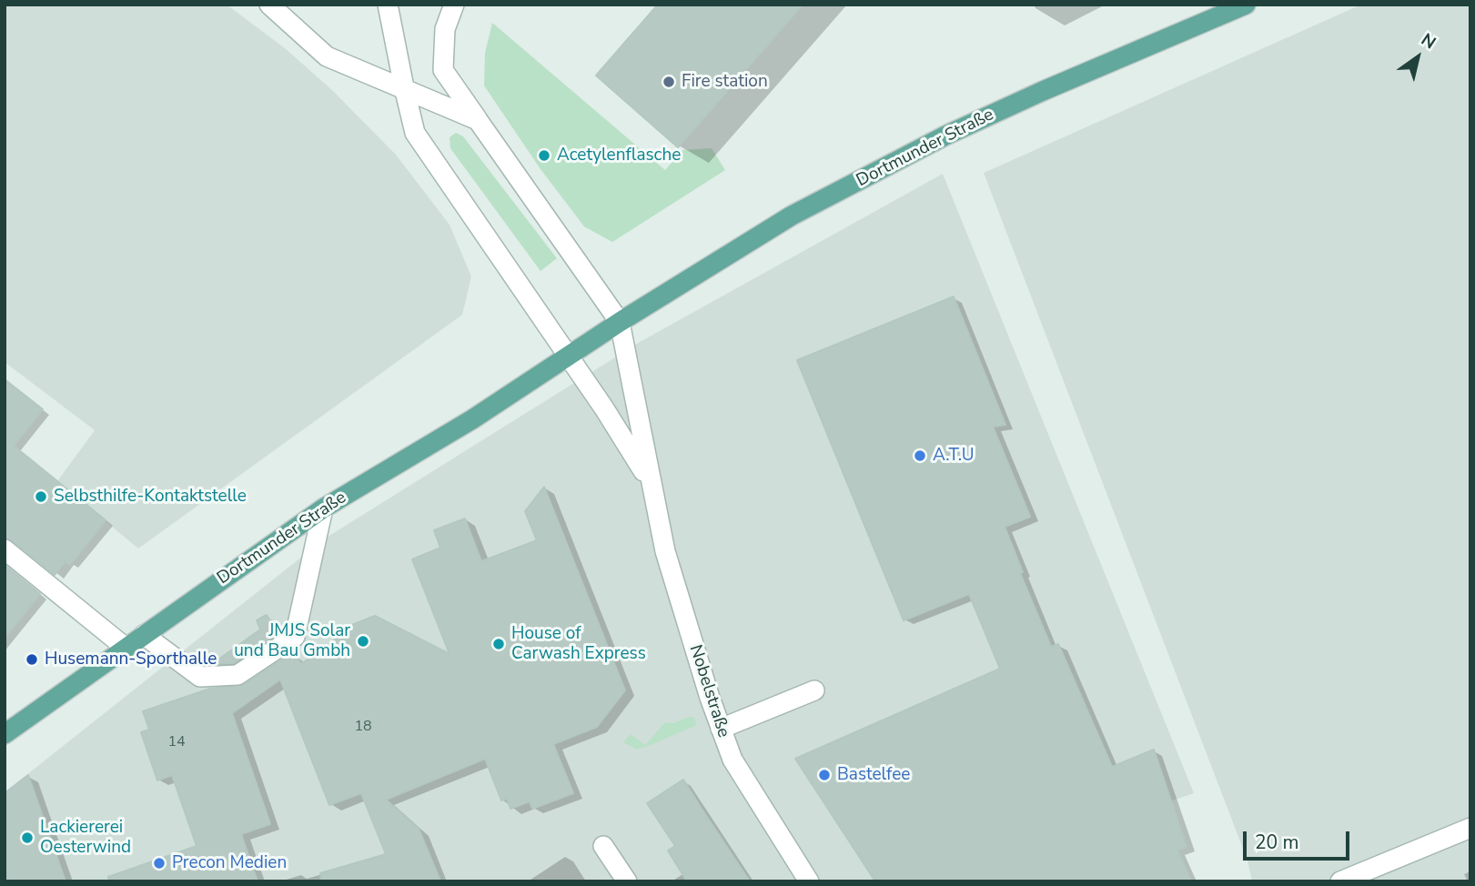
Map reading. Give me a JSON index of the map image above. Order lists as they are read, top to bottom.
{
  "streets": {
    "main road": ["Dortmunder Straße"],
    "street": ["Nobelstraße"]
  },
  "crossings": [
    ["Dortmunder Straße", "Nobelstraße"]
  ],
  "places": [
    "Fire station",
    "Acetylenflasche",
    "A.T.U",
    "Selbsthilfe-Kontaktstelle",
    "JMJS Solar und Bau Gmbh",
    "House of Carwash Express",
    "Husemann-Sporthalle",
    "Bastelfee",
    "Lackiererei Oesterwind",
    "Precon Medien"
  ],
  "house_numbers": ["18", "14"],
  "scale_bar": "20 m",
  "north": "top right"
}
